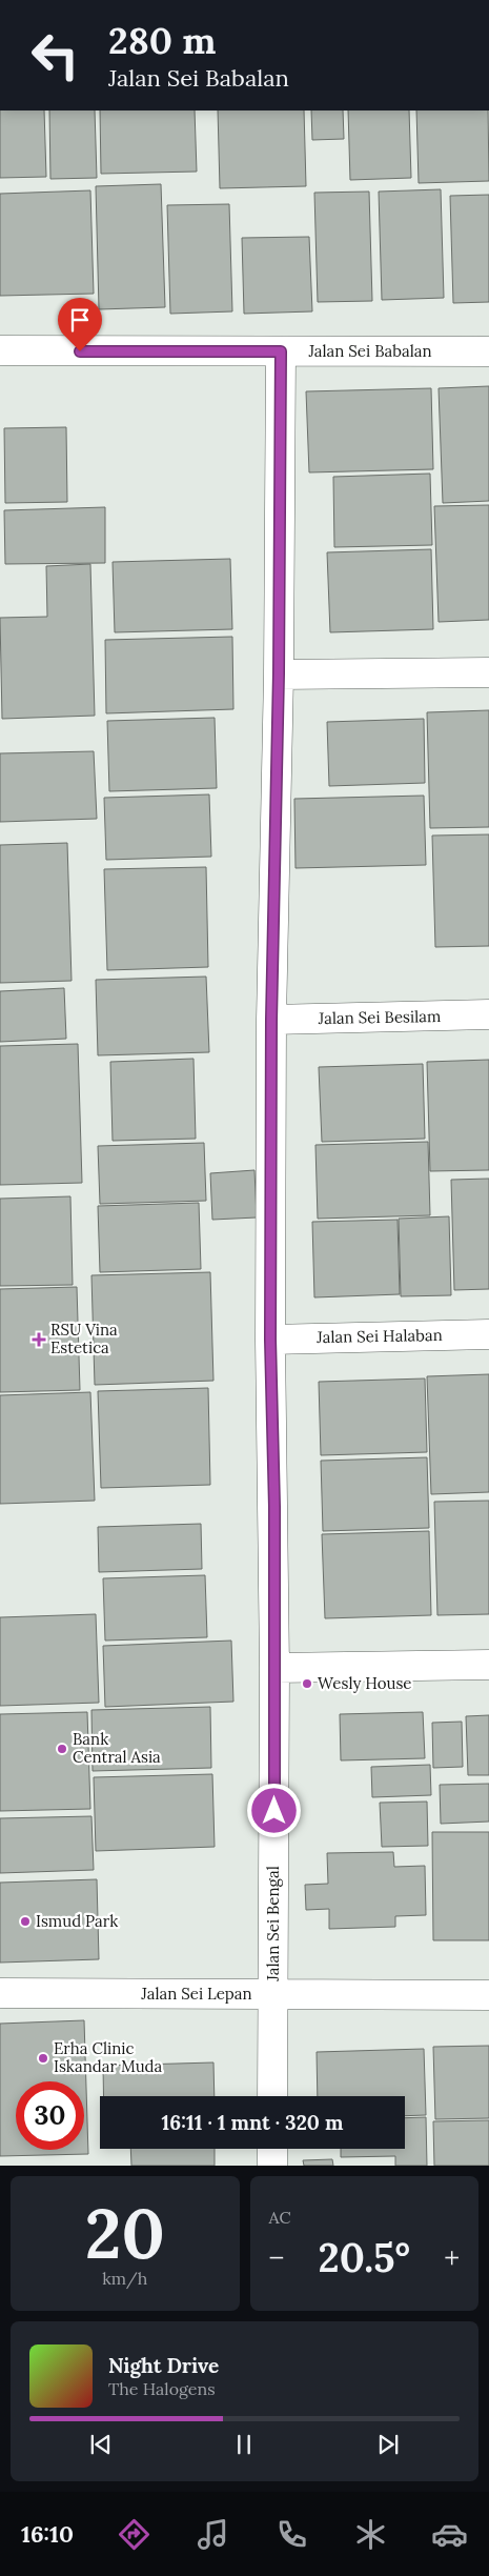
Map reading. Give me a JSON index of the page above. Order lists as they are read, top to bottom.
{
  "streets": {
    "street": [
      "Jalan Sei Babalan",
      "Jalan Sei Besilam",
      "Jalan Sei Halaban",
      "Jalan Sei Bengal",
      "Jalan Sei Lepan"
    ]
  },
  "crossings": [
    ["Jalan Sei Babalan", "Jalan Sei Bengal"],
    ["Jalan Sei Besilam", "Jalan Sei Bengal"],
    ["Jalan Sei Halaban", "Jalan Sei Bengal"],
    ["Jalan Sei Bengal", "Jalan Sei Lepan"]
  ],
  "places": {
    "health": ["RSU Vina Estetica"],
    "other": [
      "Wesly House",
      "Bank Central Asia",
      "Ismud Park",
      "Erha Clinic Iskandar Muda"
    ]
  },
  "page": {
    "turn": ["280 m", "Jalan Sei Babalan"],
    "limit": "30",
    "trip": "16:11 · 1 mnt · 320 m",
    "tile": [
      ["20", "km/h"],
      "AC"
    ],
    "heat": ["−", "20.5°", "+"],
    "song": ["Night Drive", "The Halogens"],
    "tabs": "16:10"
  }
}
